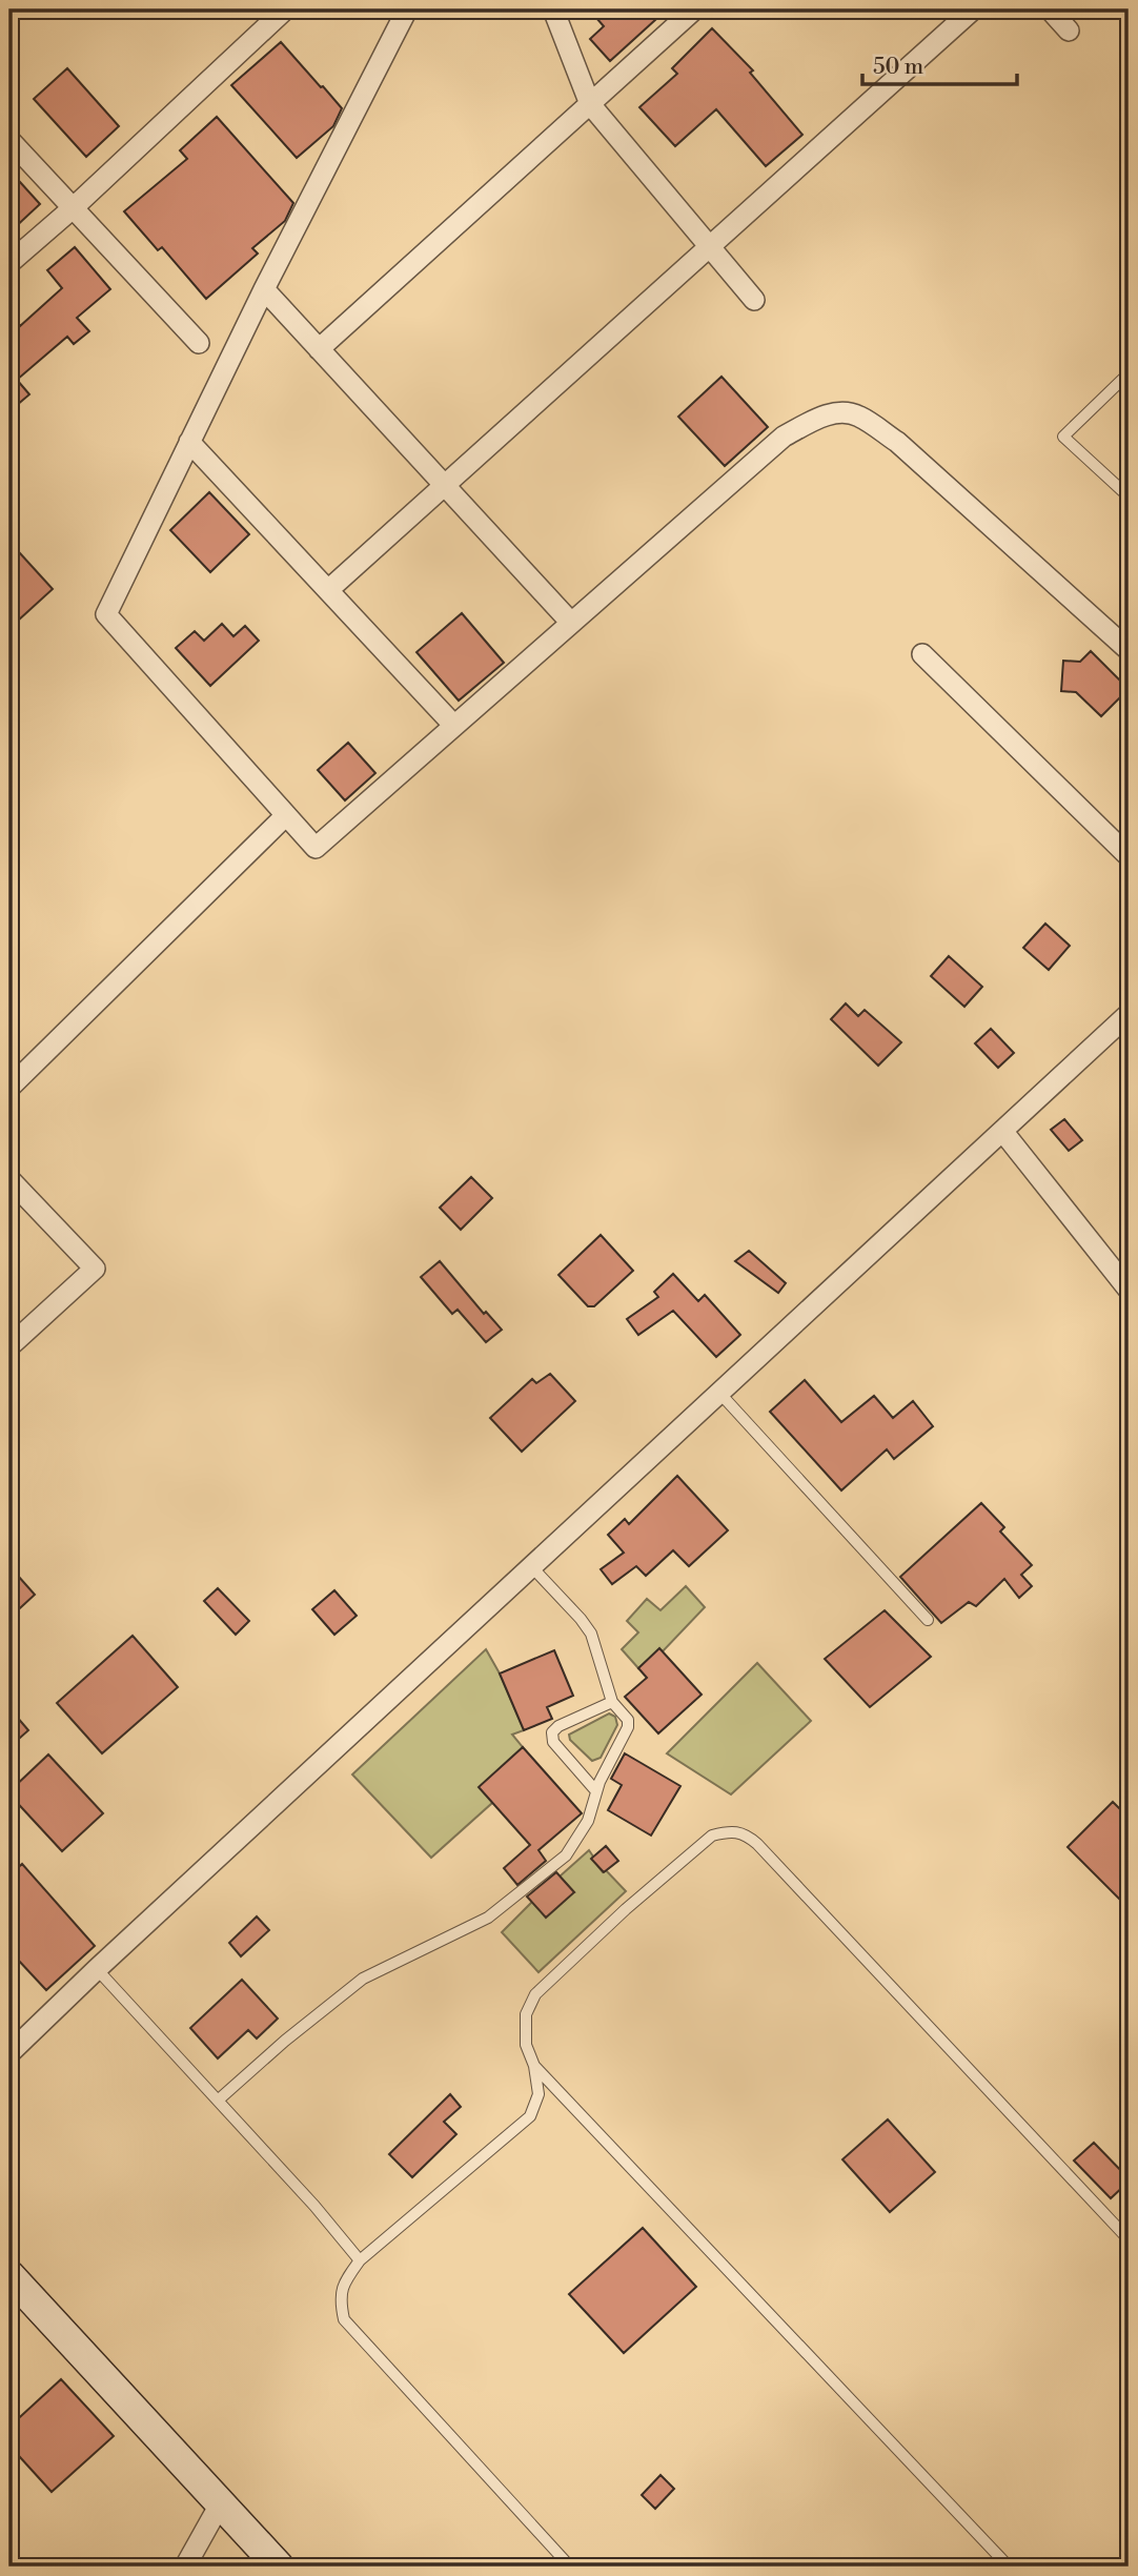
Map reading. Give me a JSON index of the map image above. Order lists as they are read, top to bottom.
{
  "scale_bar": "50 m"
}
